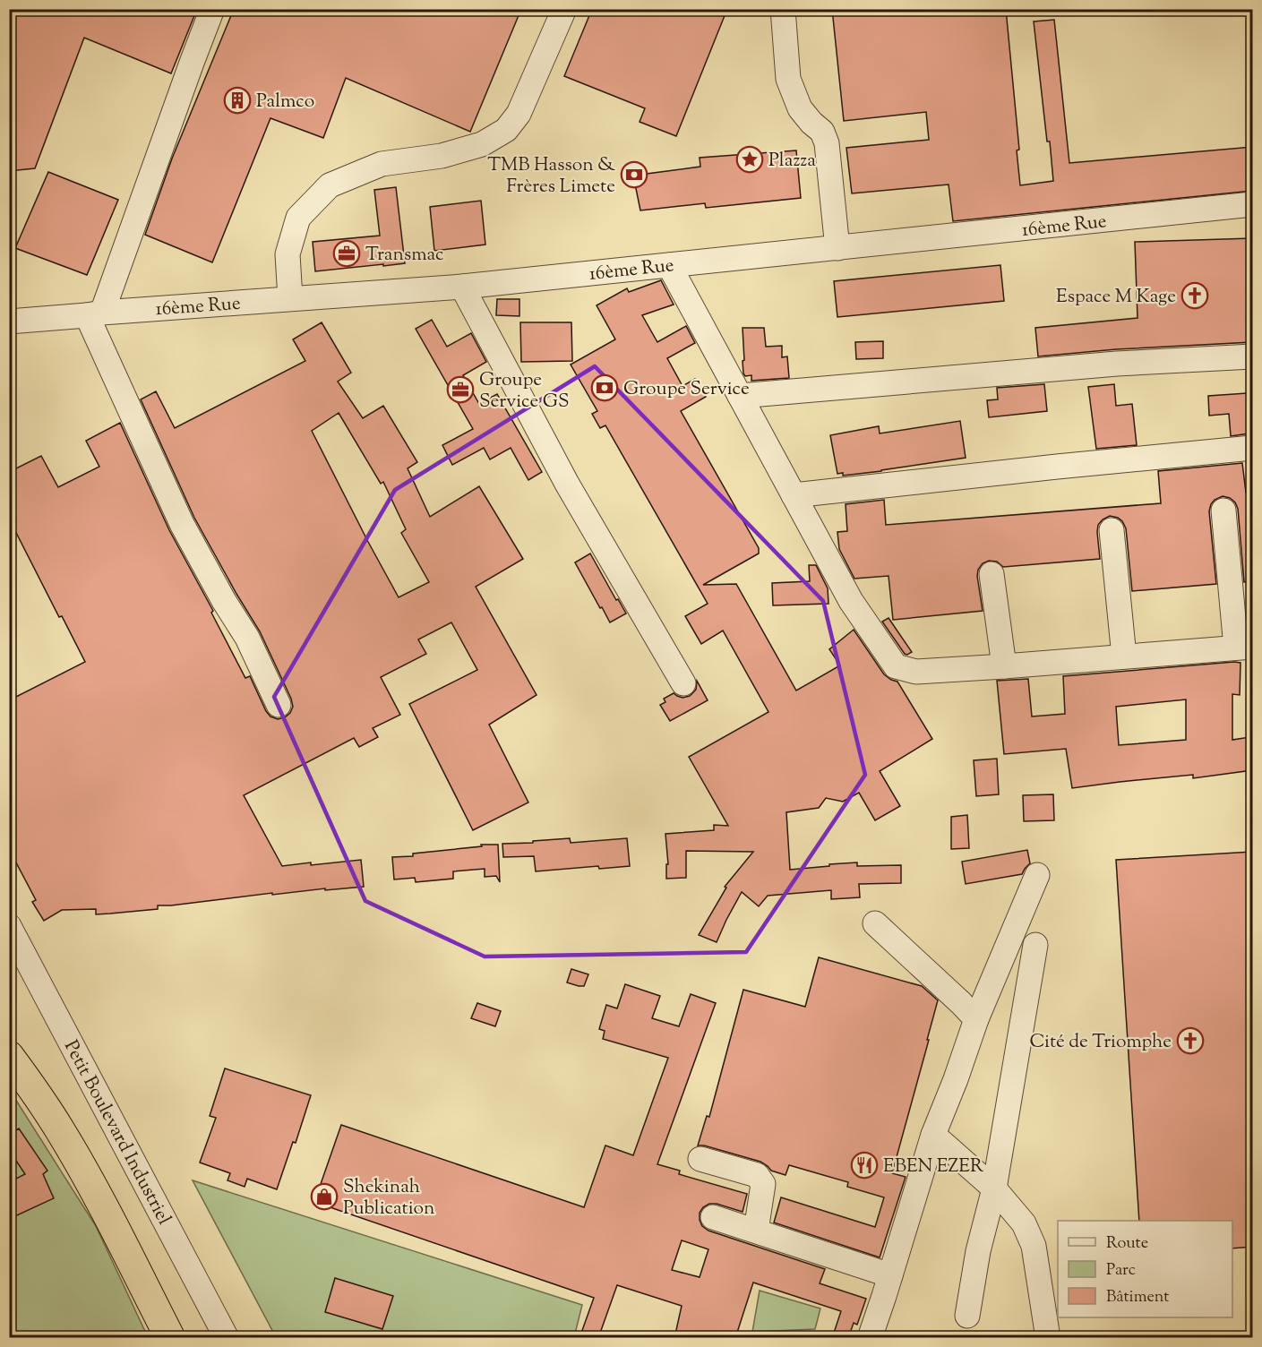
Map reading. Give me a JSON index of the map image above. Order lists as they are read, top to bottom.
{
  "streets": {
    "street": ["16ème Rue", "Petit Boulevard Industriel"]
  },
  "places": {
    "building": ["Palmco"],
    "place": ["Plazza"],
    "bank": ["TMB Hasson & Frères Limete", "Groupe Service"],
    "office": ["Transmac", "Groupe Service GS"],
    "church": ["Espace M Kage", "Cité de Triomphe"],
    "restaurant": ["EBEN EZER"],
    "shop": ["Shekinah Publication"]
  },
  "legend": ["Route", "Parc", "Bâtiment"]
}
